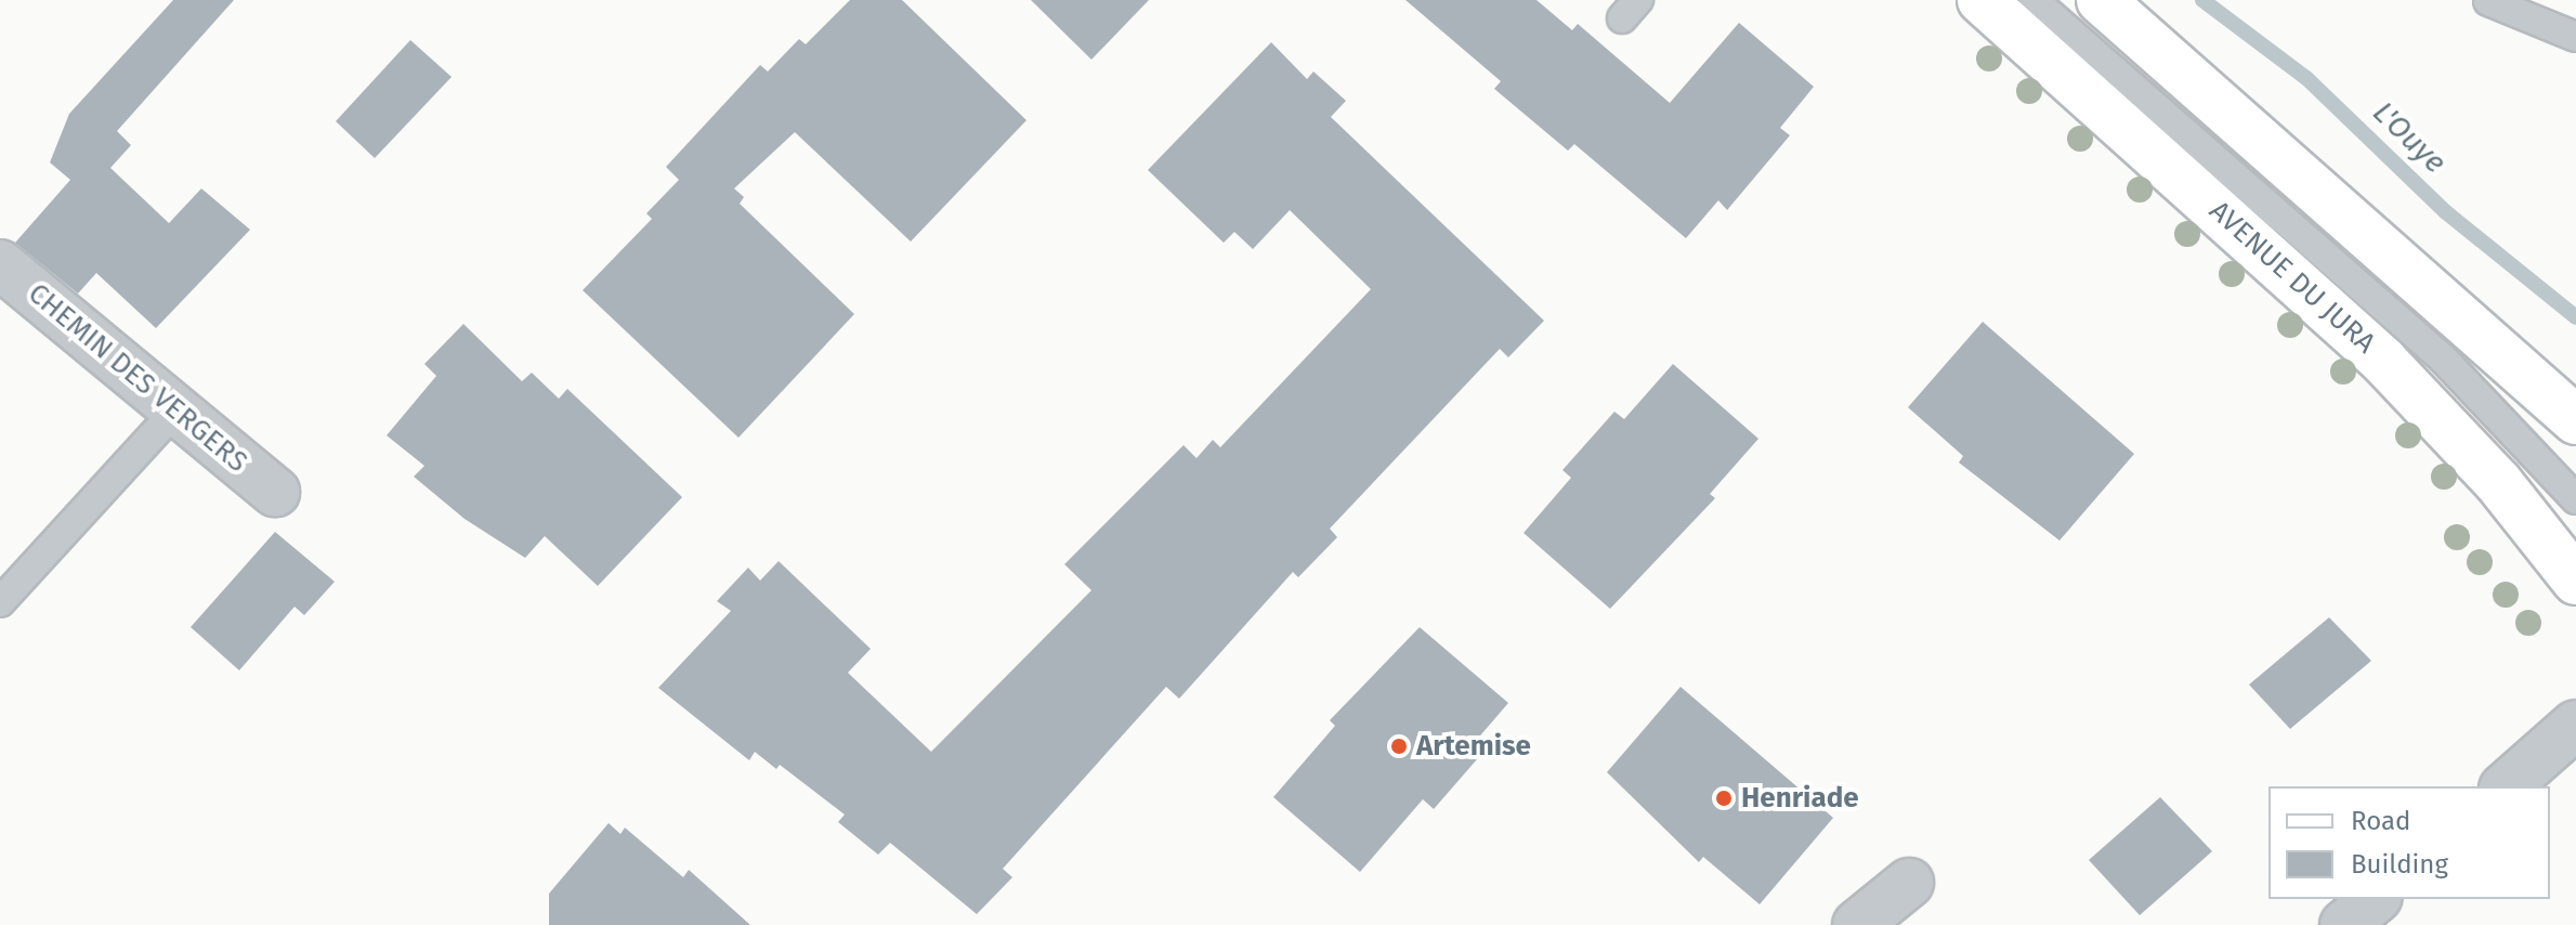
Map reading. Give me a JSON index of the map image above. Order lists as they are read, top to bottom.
{
  "streets": {
    "main road": ["AVENUE DU JURA"],
    "street": ["CHEMIN DES VERGERS"]
  },
  "water": ["L'Ouye"],
  "places": ["Artemise", "Henriade"],
  "legend": ["Road", "Building"]
}
